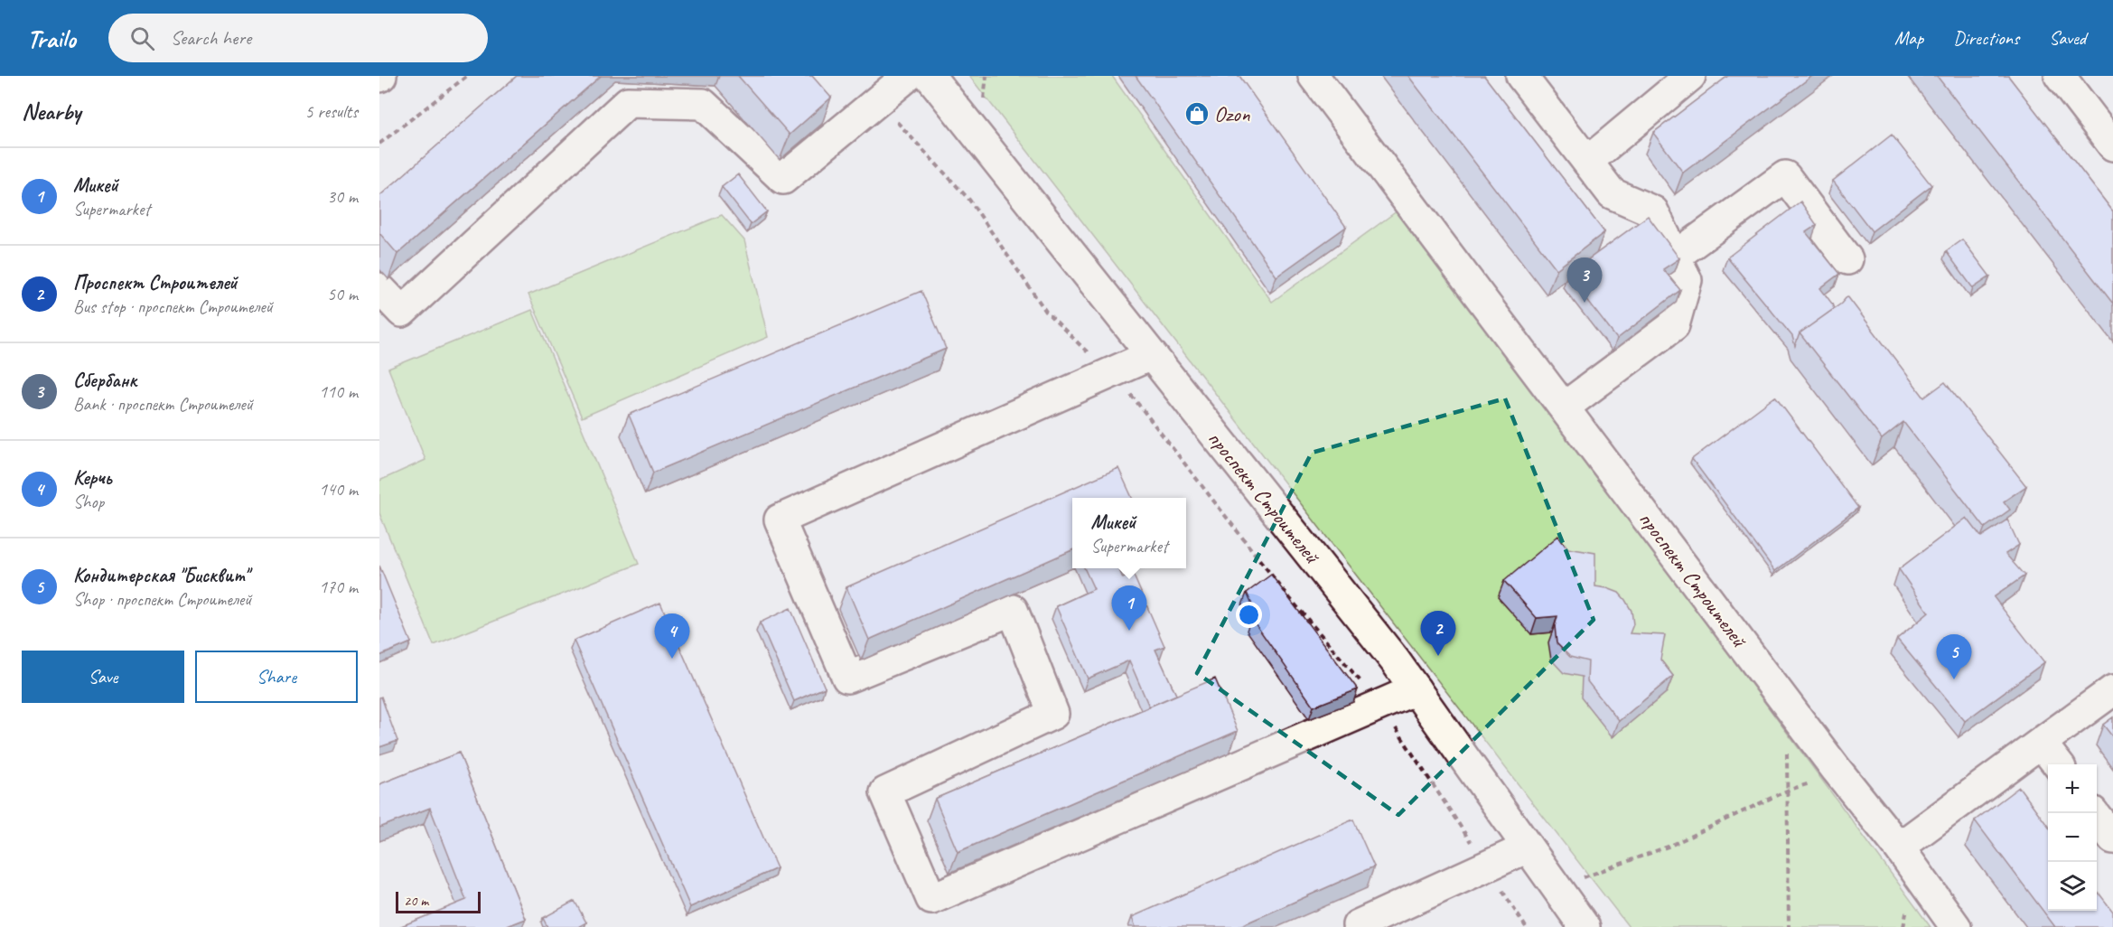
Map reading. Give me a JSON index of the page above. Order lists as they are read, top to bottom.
{
  "streets": {
    "main road": ["проспект Строителей"]
  },
  "places": {
    "shop": ["Ozon"]
  },
  "scale_bar": "20 m",
  "page": {
    "header": "Trailo",
    "search": "Search here",
    "nav": ["Map", "Directions", "Saved"],
    "heading": ["Nearby", "5 results"],
    "list": [
      {
        "mark": "1",
        "name": "Микей",
        "note": "Supermarket",
        "value": "30 m"
      },
      {
        "mark": "2",
        "name": "Проспект Строителей",
        "note": "Bus stop · проспект Строителей",
        "value": "50 m"
      },
      {
        "mark": "3",
        "name": "Сбербанк",
        "note": "Bank · проспект Строителей",
        "value": "110 m"
      },
      {
        "mark": "4",
        "name": "Керчь",
        "note": "Shop",
        "value": "140 m"
      },
      {
        "mark": "5",
        "name": "Кондитерская \"Бисквит\"",
        "note": "Shop · проспект Строителей",
        "value": "170 m"
      }
    ],
    "pins": [
      "3",
      "1",
      "2",
      "4",
      "5"
    ],
    "popup": ["Микей", "Supermarket"],
    "buttons": ["Save", "Share"],
    "map_buttons": ["+", "−"],
    "scale": "20 m"
  }
}
